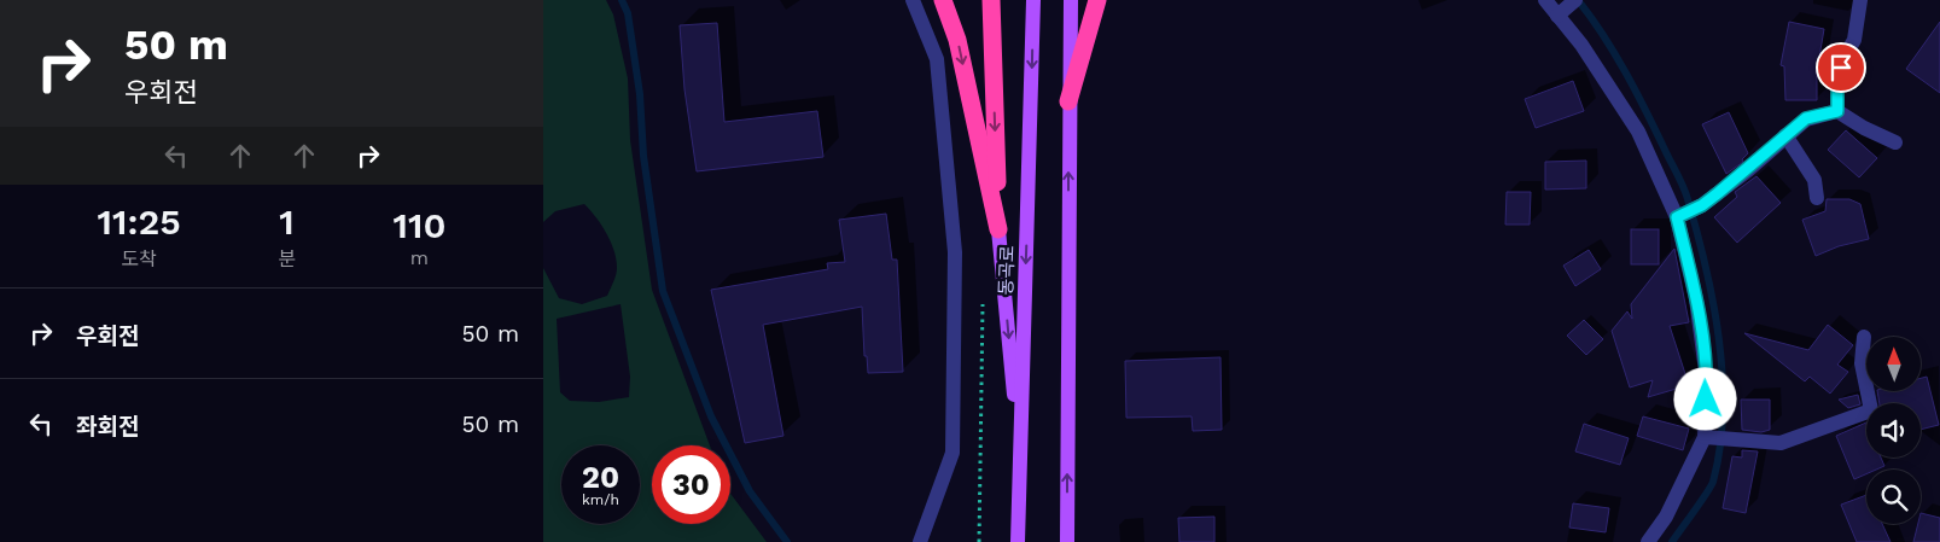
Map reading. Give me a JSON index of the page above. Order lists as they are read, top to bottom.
{
  "streets": {
    "main road": ["동곡로"]
  },
  "north": "top",
  "page": {
    "turn": ["50 m", "우회전"],
    "eta": [
      "11:25",
      "도착",
      "1",
      "분",
      "110",
      "m"
    ],
    "list": [
      {
        "name": "우회전",
        "value": "50 m"
      },
      {
        "name": "좌회전",
        "value": "50 m"
      }
    ],
    "speed": "20 km/h",
    "limit": "30"
  }
}
